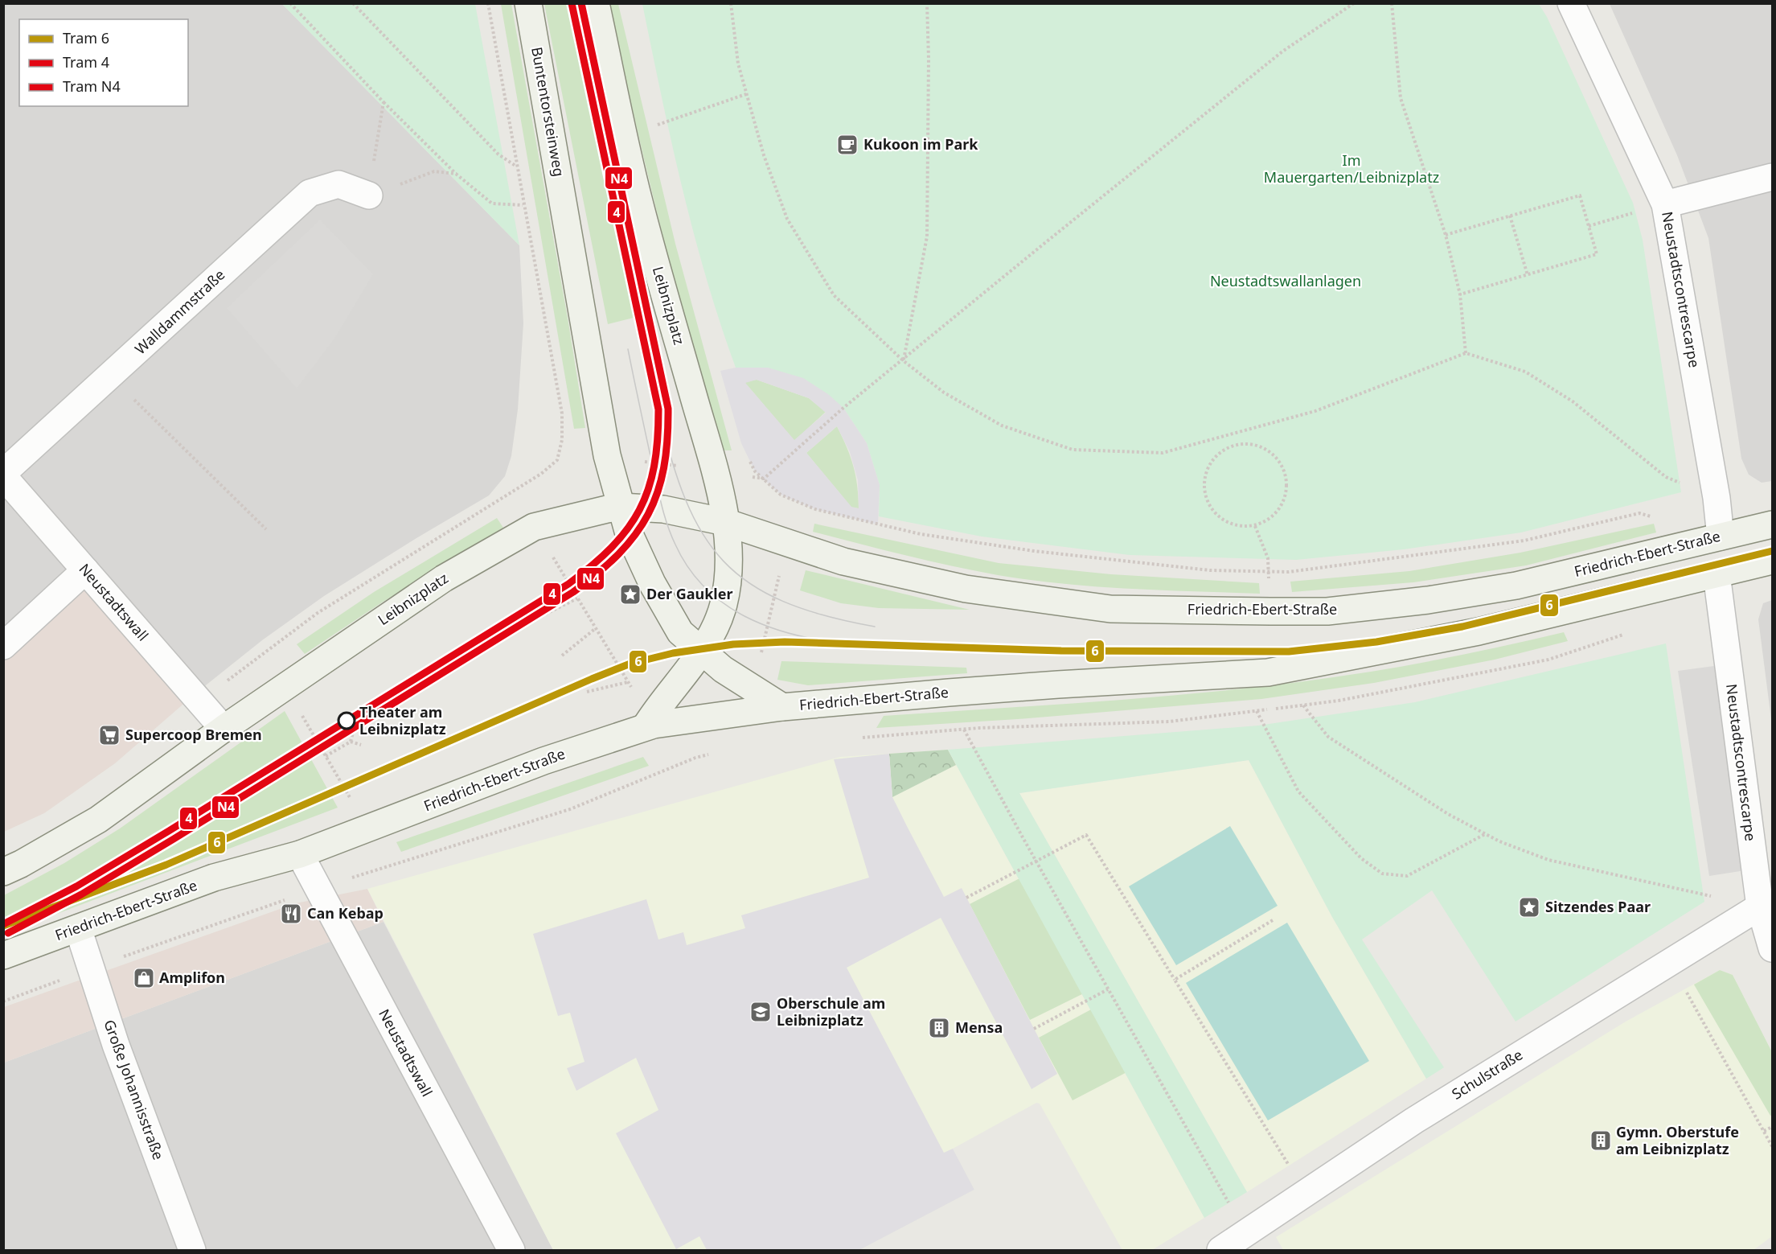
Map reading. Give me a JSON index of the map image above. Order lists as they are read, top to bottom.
{
  "streets": {
    "main road": ["Buntentorsteinweg", "Leibnizplatz", "Friedrich-Ebert-Straße"],
    "street": [
      "Neustadtscontrescarpe",
      "Walldammstraße",
      "Neustadtswall",
      "Schulstraße",
      "Große Johannisstraße"
    ]
  },
  "crossings": [
    ["Neustadtscontrescarpe", "Friedrich-Ebert-Straße"],
    ["Neustadtscontrescarpe", "Schulstraße"],
    ["Leibnizplatz", "Friedrich-Ebert-Straße"],
    ["Leibnizplatz", "Neustadtswall"],
    ["Walldammstraße", "Neustadtswall"],
    ["Friedrich-Ebert-Straße", "Neustadtswall"],
    ["Friedrich-Ebert-Straße", "Große Johannisstraße"]
  ],
  "parks": ["Im Mauergarten/Leibnizplatz", "Neustadtswallanlagen"],
  "places": {
    "cafe": ["Kukoon im Park"],
    "place": ["Der Gaukler", "Sitzendes Paar"],
    "other": ["Theater am Leibnizplatz"],
    "supermarket": ["Supercoop Bremen"],
    "restaurant": ["Can Kebap"],
    "shop": ["Amplifon"],
    "school or university": ["Oberschule am Leibnizplatz"],
    "building": ["Mensa", "Gymn. Oberstufe am Leibnizplatz"]
  },
  "lines": ["tram line 4", "tram line N4", "tram line 6"],
  "legend": ["Tram 6", "Tram 4", "Tram N4"]
}
